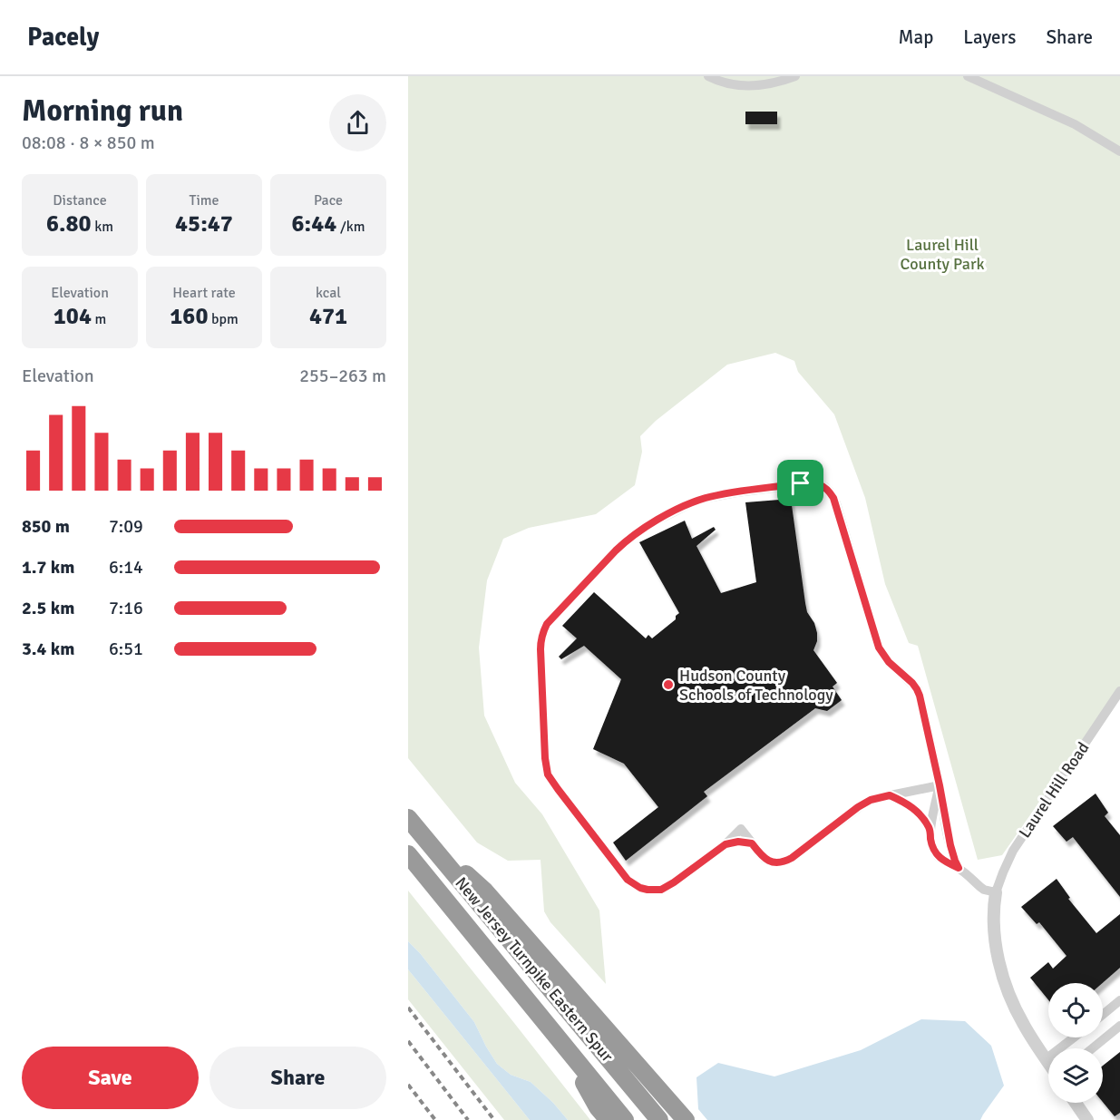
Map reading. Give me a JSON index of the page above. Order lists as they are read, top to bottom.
{
  "streets": {
    "highway": ["New Jersey Turnpike Eastern Spur"],
    "street": ["Laurel Hill Road"]
  },
  "parks": ["Laurel Hill County Park"],
  "places": ["Hudson County Schools of Technology"],
  "page": {
    "header": "Pacely",
    "nav": ["Map", "Layers", "Share"],
    "heading": ["Morning run", "08:08 · 8 × 850 m"],
    "stats": [
      ["Distance", "6.80 km"],
      ["Time", "45:47"],
      ["Pace", "6:44 /km"],
      ["Elevation", "104 m"],
      ["Heart rate", "160 bpm"],
      ["kcal", "471"]
    ],
    "chart": ["Elevation", "255–263 m"],
    "list": [
      {
        "name": "850 m",
        "note": "7:09"
      },
      {
        "name": "1.7 km",
        "note": "6:14"
      },
      {
        "name": "2.5 km",
        "note": "7:16"
      },
      {
        "name": "3.4 km",
        "note": "6:51"
      }
    ],
    "buttons": ["Save", "Share"]
  }
}
